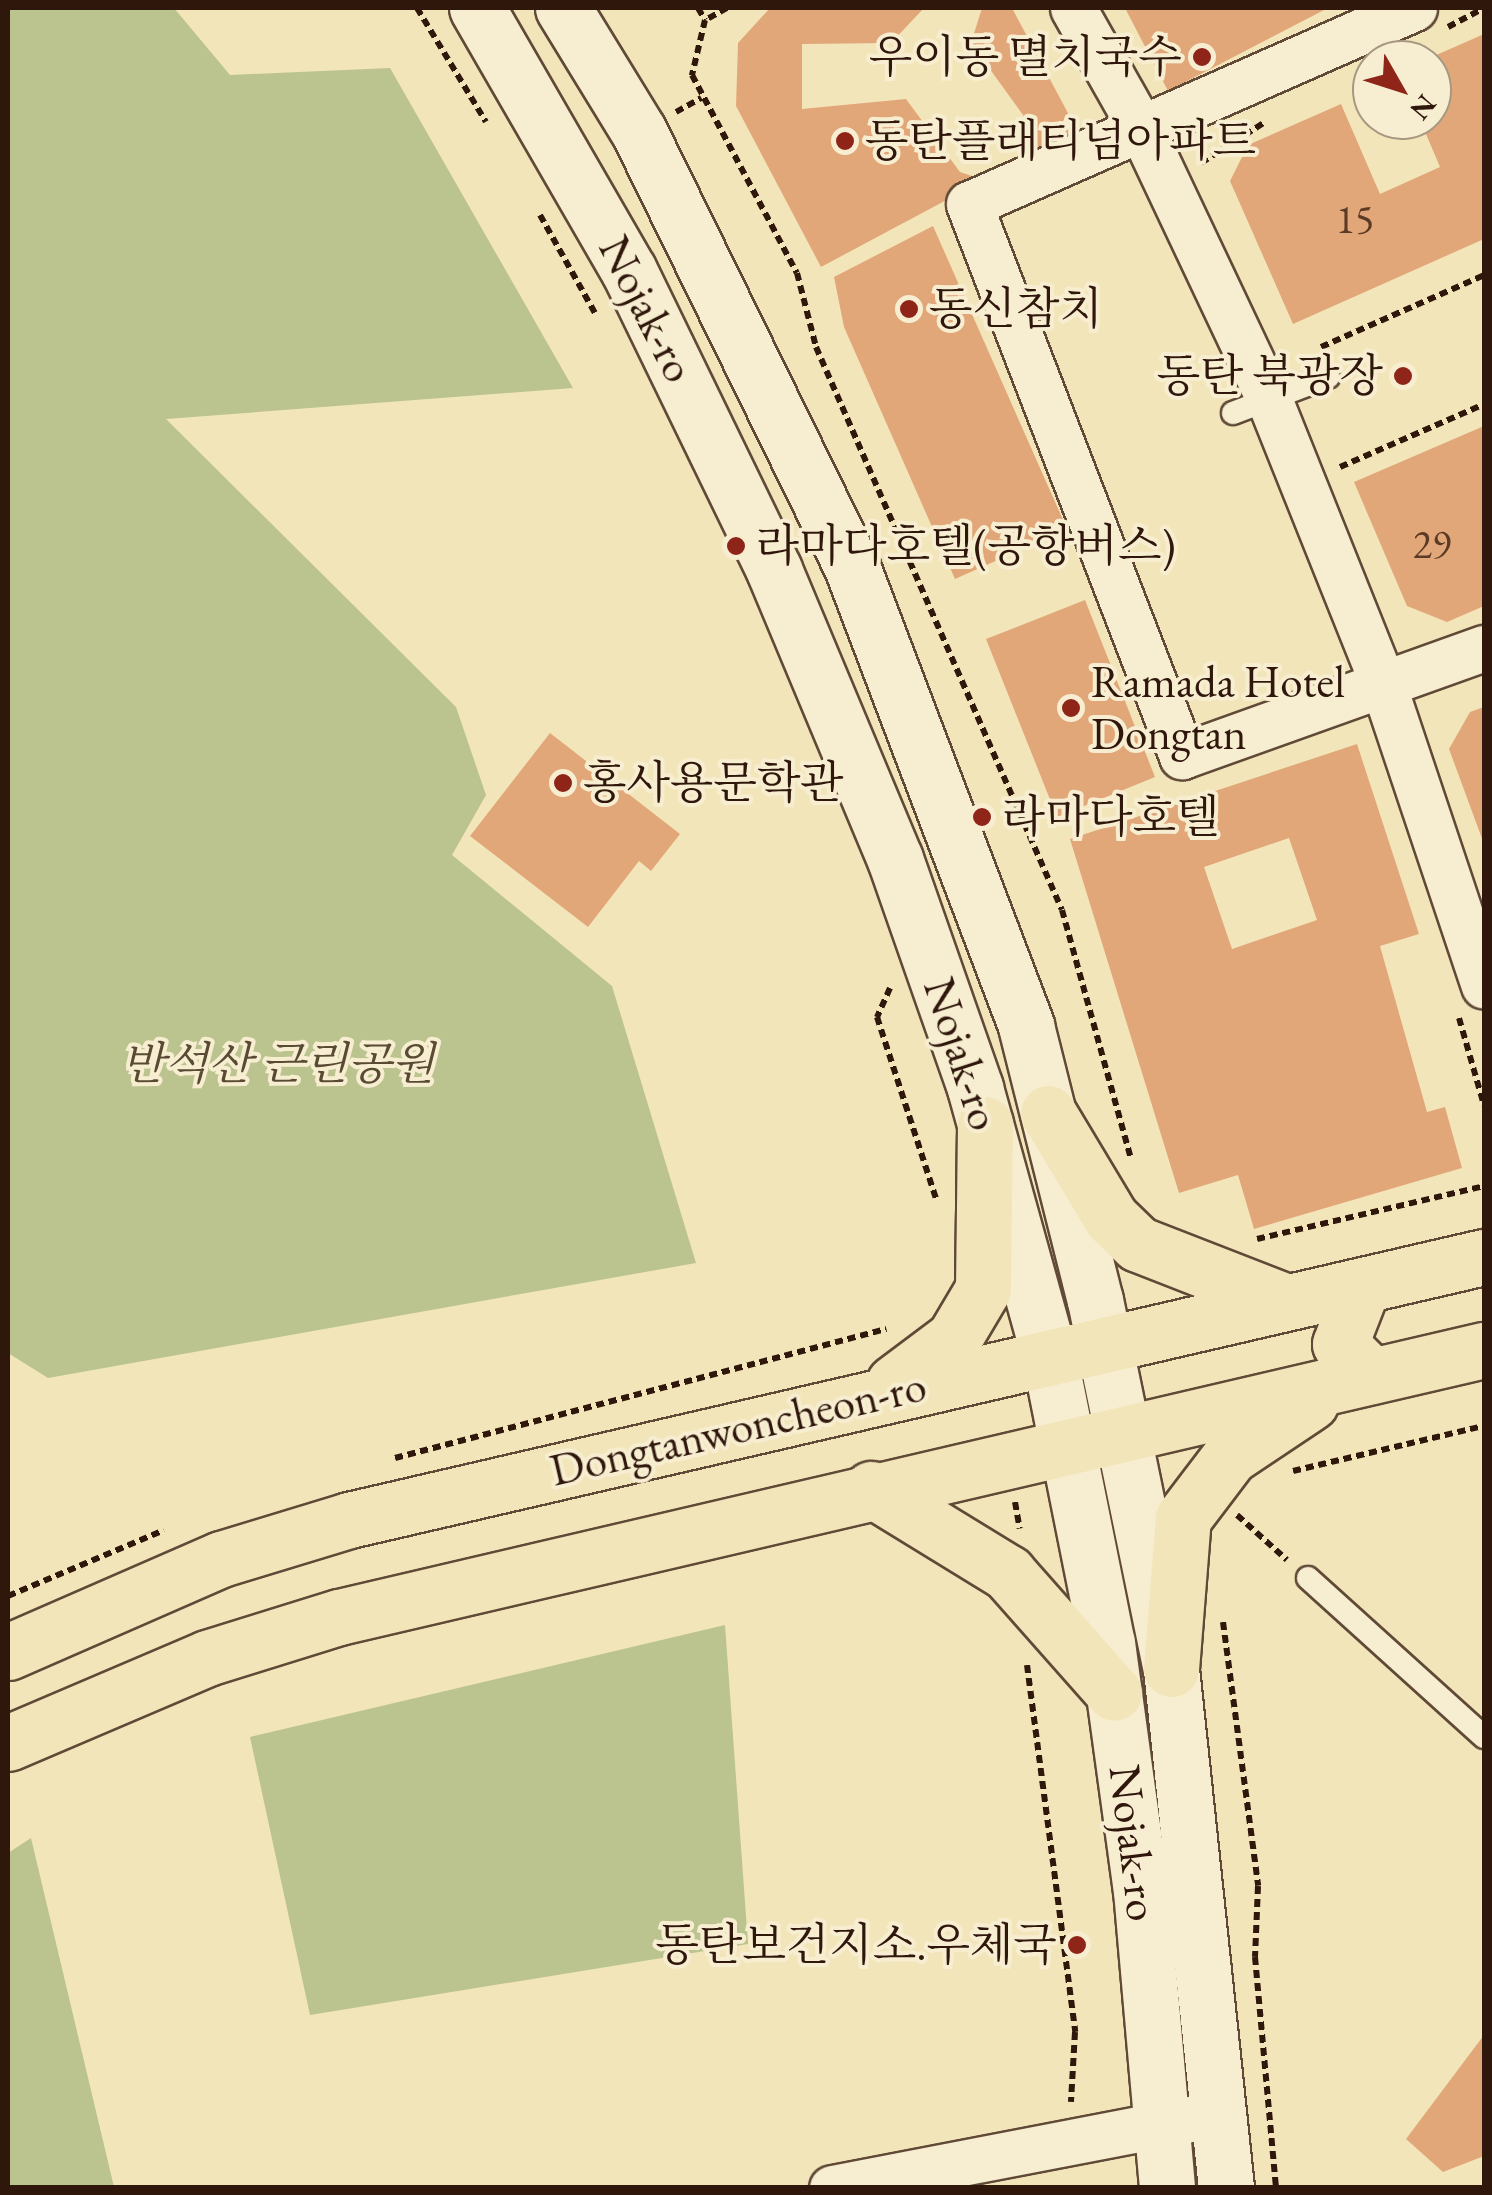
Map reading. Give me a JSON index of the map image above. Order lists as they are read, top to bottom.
{
  "streets": {
    "main road": ["Dongtanwoncheon-ro"],
    "street": ["Nojak-ro"]
  },
  "crossings": [
    ["Nojak-ro", "Dongtanwoncheon-ro"]
  ],
  "parks": ["반석산 근린공원"],
  "places": [
    "우이동 멸치국수",
    "동탄플래티넘아파트",
    "동신참치",
    "동탄 북광장",
    "라마다호텔(공항버스)",
    "Ramada Hotel Dongtan",
    "홍사용문학관",
    "라마다호텔",
    "동탄보건지소.우체국"
  ],
  "house_numbers": ["15", "29"],
  "north": "bottom right"
}
